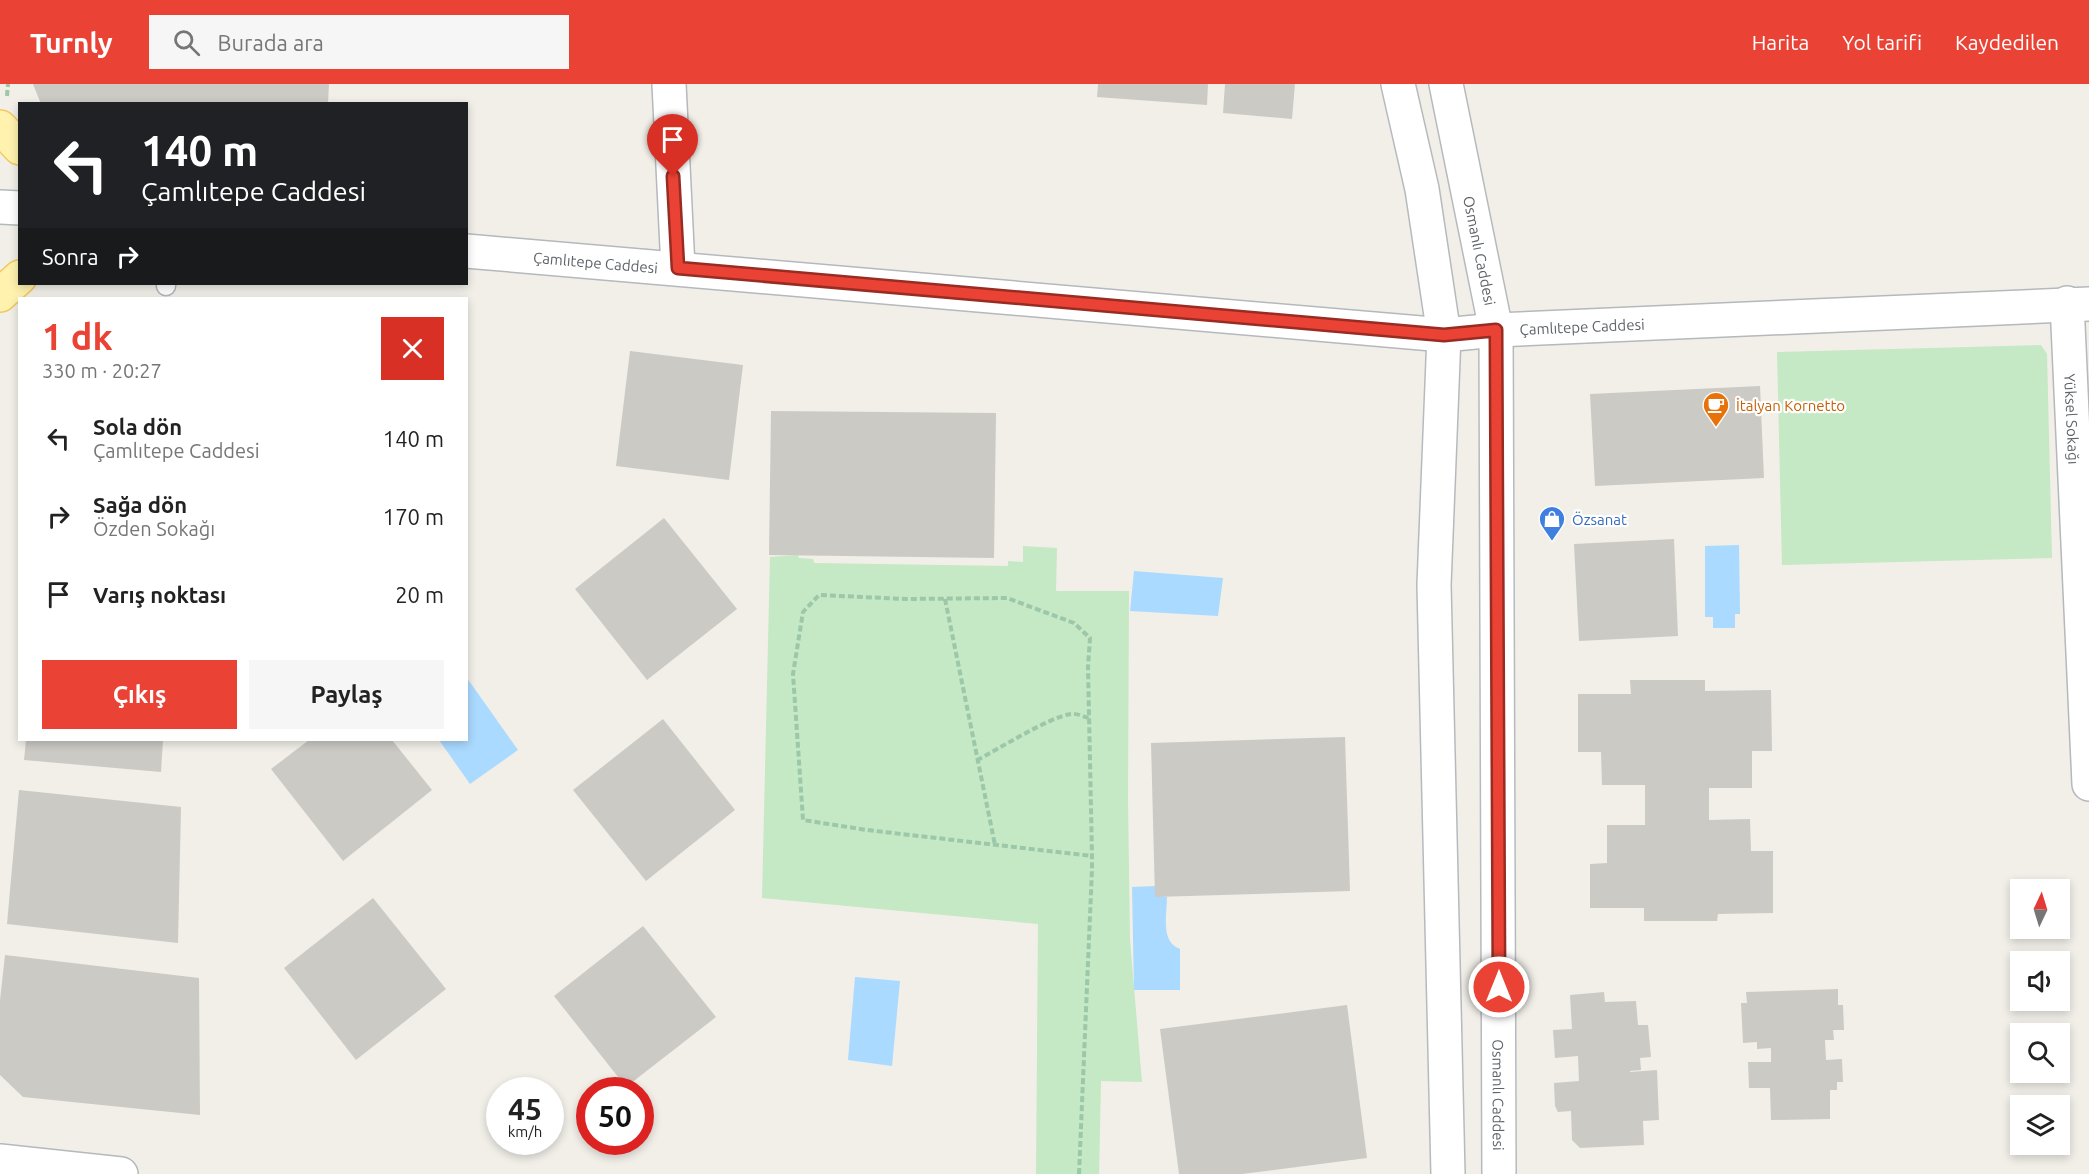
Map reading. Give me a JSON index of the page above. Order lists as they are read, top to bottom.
{
  "streets": {
    "street": ["Osmanlı Caddesi", "Çamlıtepe Caddesi", "Yüksel Sokağı"]
  },
  "crossings": [
    ["Osmanlı Caddesi", "Çamlıtepe Caddesi"],
    ["Çamlıtepe Caddesi", "Yüksel Sokağı"]
  ],
  "places": {
    "cafe": ["İtalyan Kornetto"],
    "shop": ["Özsanat"]
  },
  "north": "top",
  "page": {
    "header": "Turnly",
    "search": "Burada ara",
    "nav": ["Harita", "Yol tarifi", "Kaydedilen"],
    "turn": ["140 m", "Çamlıtepe Caddesi"],
    "then": "Sonra",
    "heading": ["1 dk", "330 m · 20:27"],
    "list": [
      {
        "name": "Sola dön",
        "note": "Çamlıtepe Caddesi",
        "value": "140 m"
      },
      {
        "name": "Sağa dön",
        "note": "Özden Sokağı",
        "value": "170 m"
      },
      {
        "name": "Varış noktası",
        "value": "20 m"
      }
    ],
    "buttons": ["Çıkış", "Paylaş"],
    "speed": "45 km/h",
    "limit": "50"
  }
}
